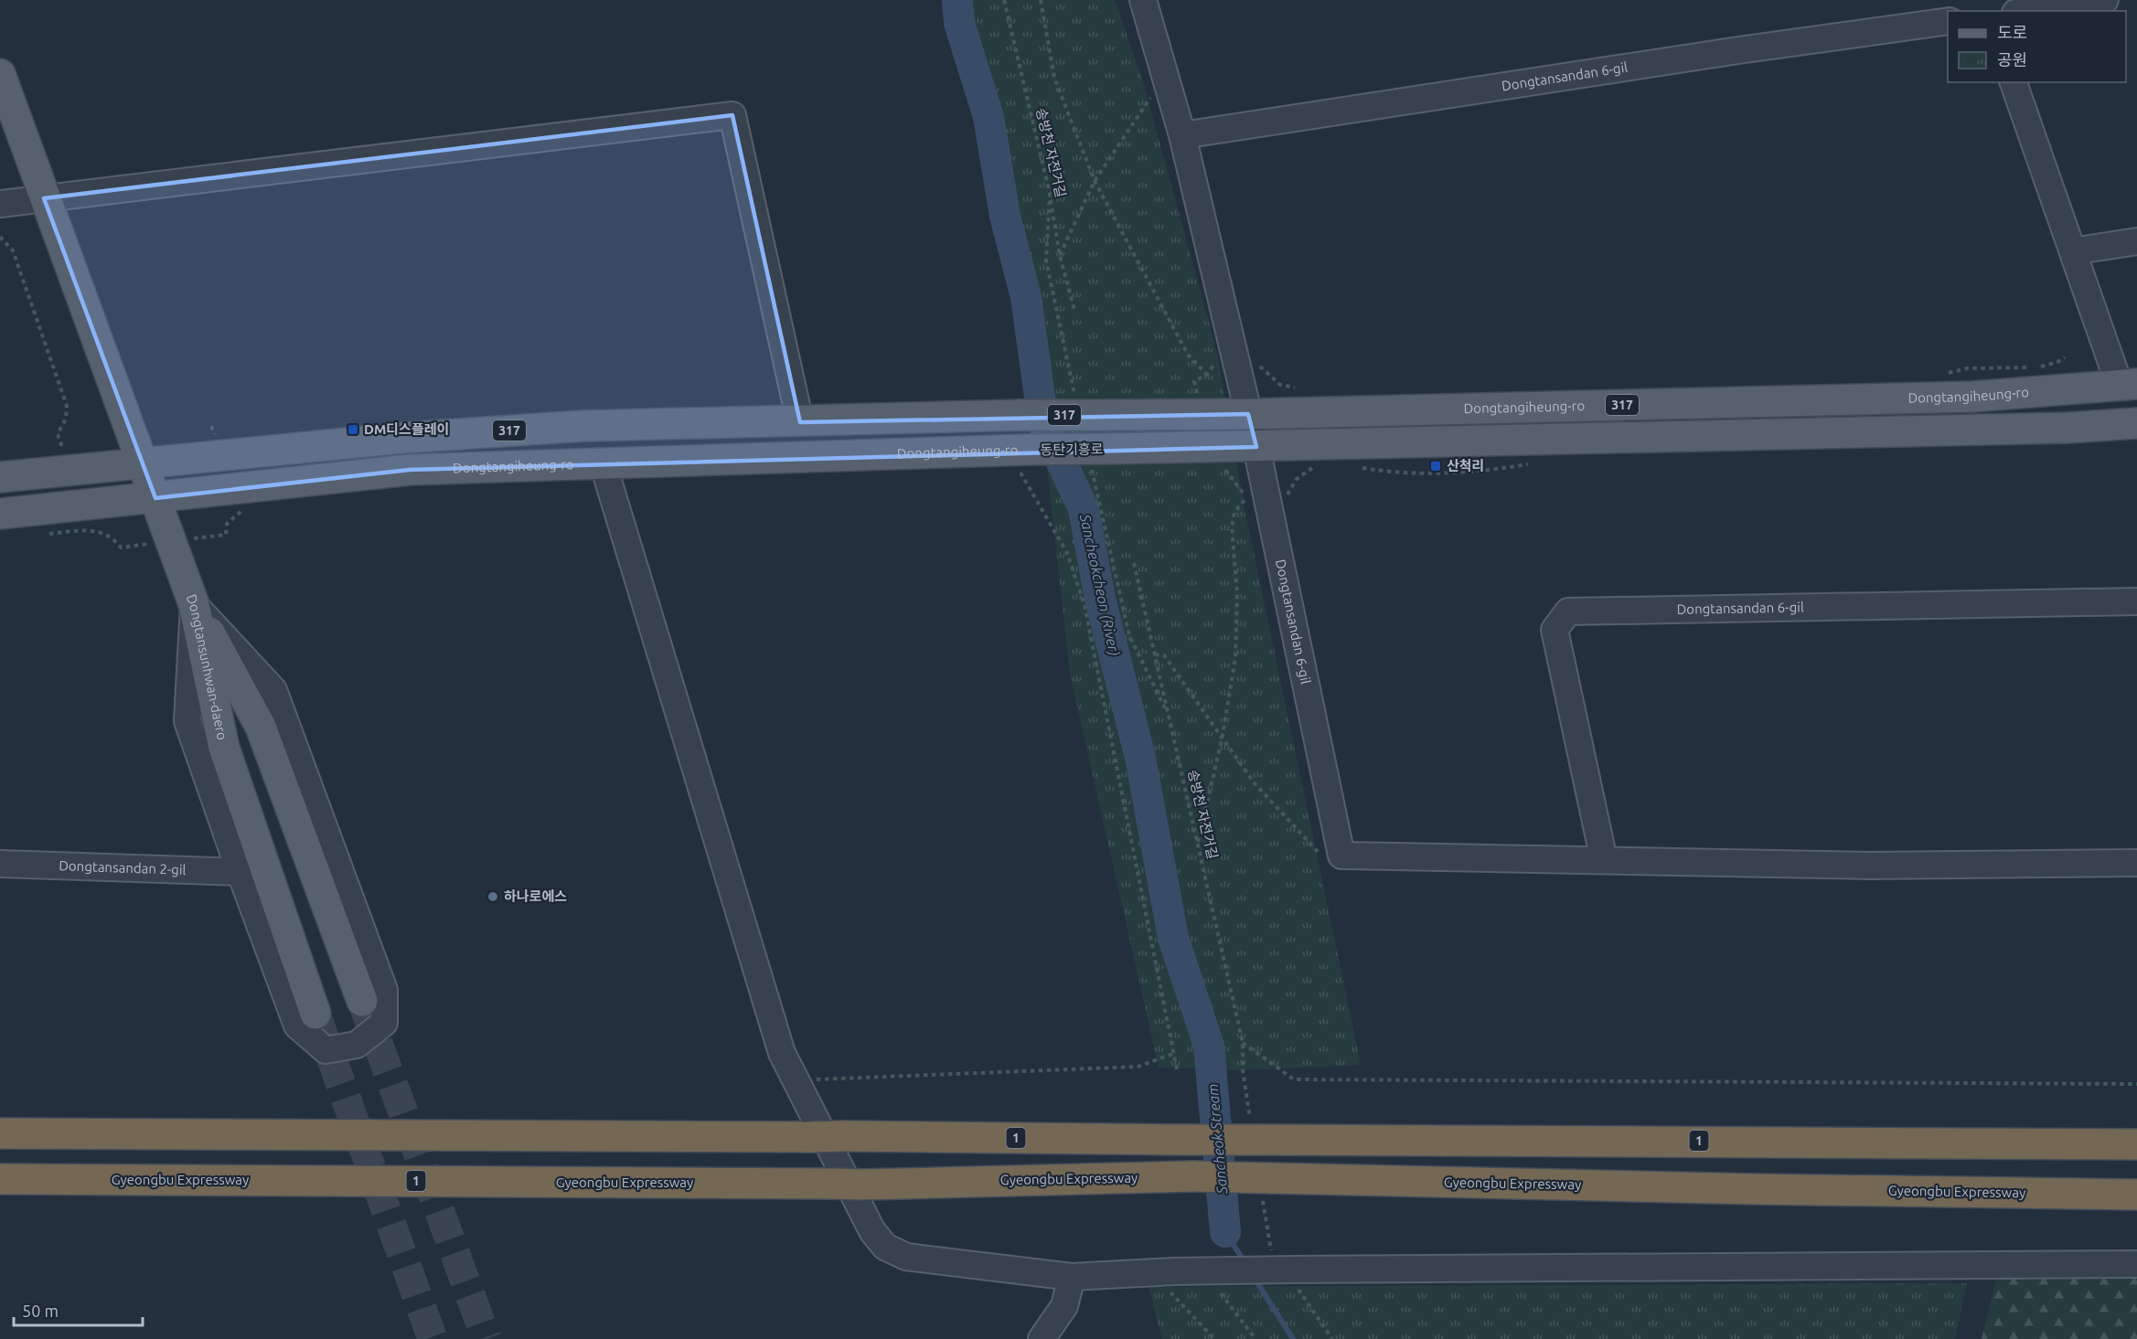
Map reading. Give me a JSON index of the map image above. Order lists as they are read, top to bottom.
{
  "streets": {
    "highway": ["1", "Gyeongbu Expressway"],
    "main road": [
      "Dongtangiheung-ro",
      "317",
      "동탄기흥로",
      "Dongtansunhwan-daero"
    ],
    "street": ["Dongtansandan 6-gil", "Dongtansandan 2-gil"],
    "path": ["송방천 자전거길"]
  },
  "crossings": [
    ["Dongtansandan 6-gil", "Dongtangiheung-ro"],
    ["Dongtansandan 6-gil", "동탄기흥로"],
    ["Dongtangiheung-ro", "317"],
    ["Dongtangiheung-ro", "동탄기흥로"]
  ],
  "water": ["Sancheokcheon (River)", "Sancheok Stream"],
  "places": {
    "transit": ["DM디스플레이", "산척리"],
    "other": ["하나로에스"]
  },
  "legend": ["도로", "공원"],
  "scale_bar": "50 m"
}
